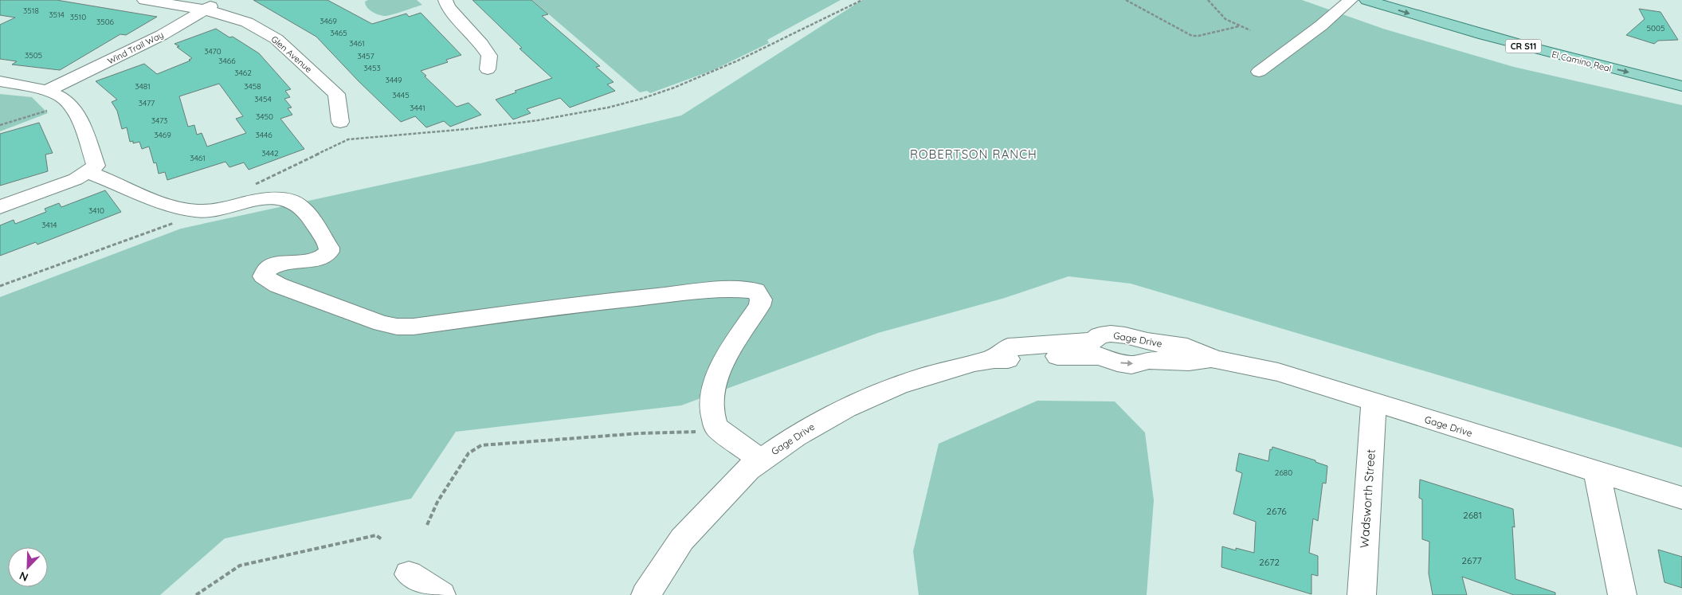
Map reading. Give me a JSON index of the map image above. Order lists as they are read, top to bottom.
{
  "streets": {
    "main road": ["CR S11", "El Camino Real"],
    "street": [
      "Wind Trail Way",
      "Glen Avenue",
      "Gage Drive",
      "Wadsworth Street"
    ]
  },
  "crossings": [
    ["Wind Trail Way", "Glen Avenue"],
    ["Gage Drive", "Wadsworth Street"]
  ],
  "districts": ["ROBERTSON RANCH"],
  "house_numbers": [
    "3518",
    "3514",
    "3510",
    "3469",
    "3506",
    "5005",
    "3465",
    "3461",
    "3470",
    "3505",
    "3457",
    "3466",
    "3453",
    "3462",
    "3449",
    "3481",
    "3458",
    "3445",
    "3454",
    "3477",
    "3441",
    "3450",
    "3473",
    "3469",
    "3446",
    "3442",
    "3461",
    "3410",
    "3414",
    "2680",
    "2676",
    "2681",
    "2677",
    "2672"
  ],
  "north": "bottom left"
}
